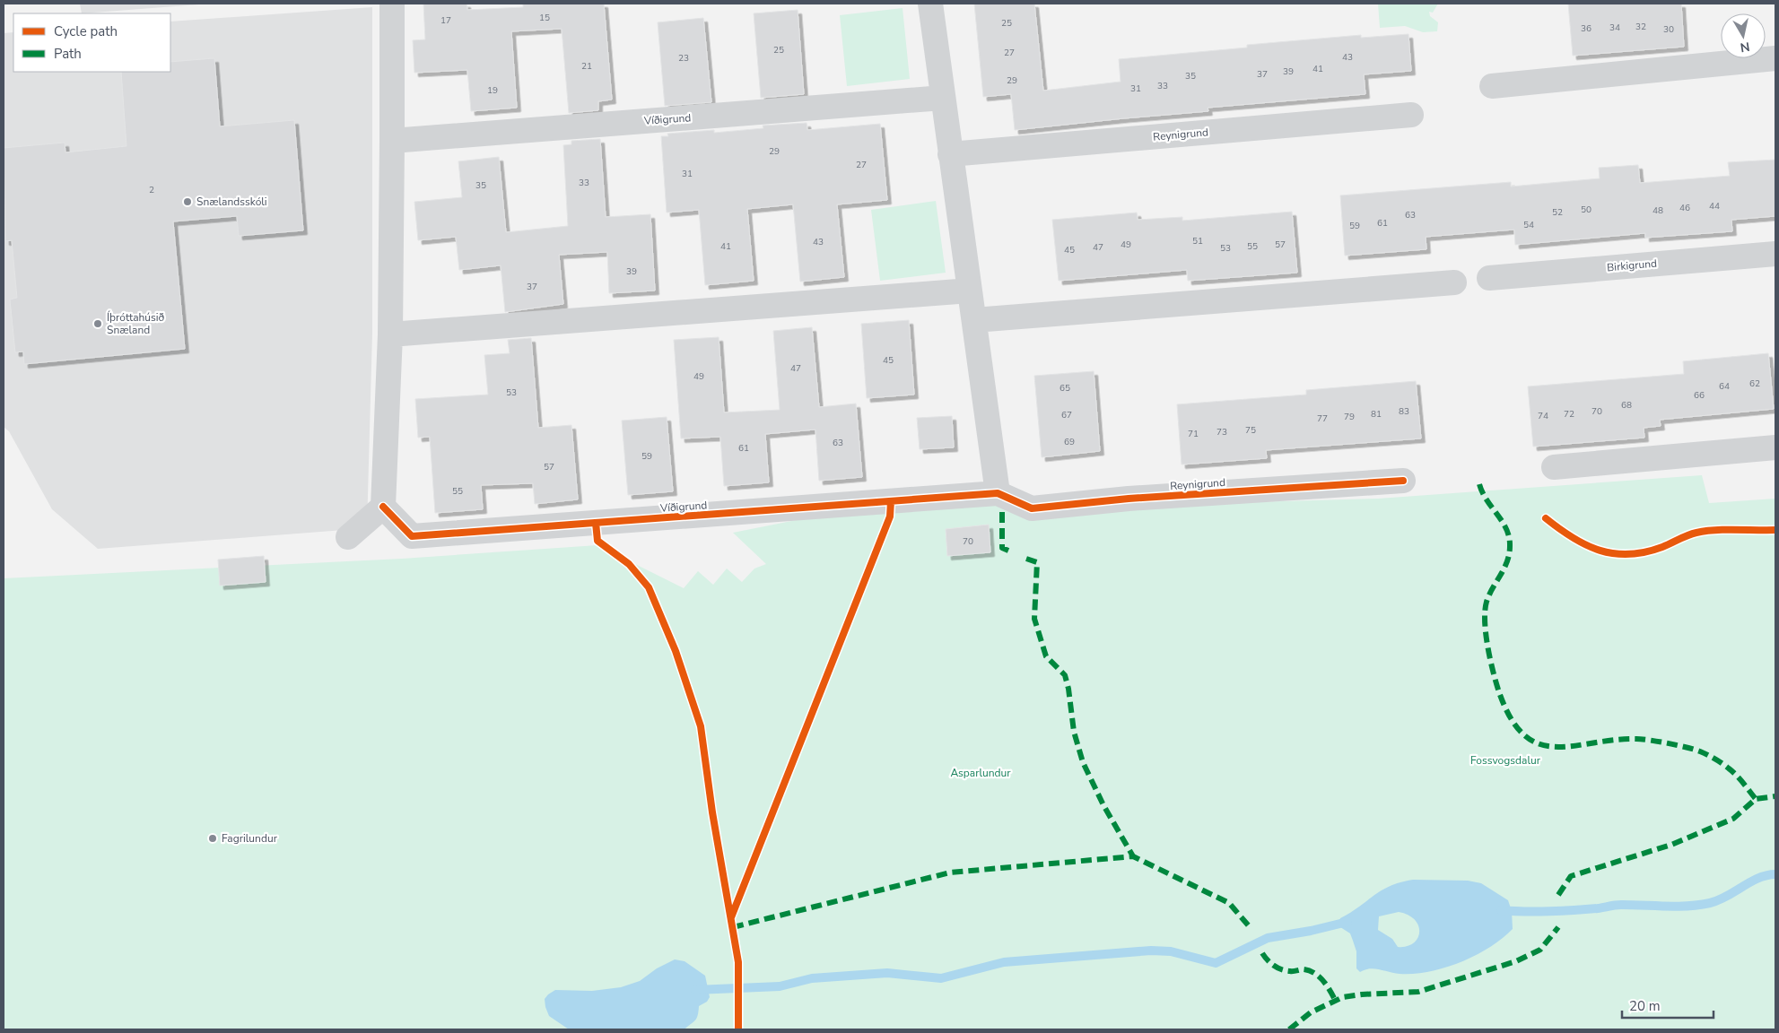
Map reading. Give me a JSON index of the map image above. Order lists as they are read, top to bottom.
{
  "streets": {
    "street": ["Víðigrund", "Reynigrund", "Birkigrund"]
  },
  "crossings": [
    ["Víðigrund", "Reynigrund"]
  ],
  "parks": ["Fossvogsdalur", "Asparlundur"],
  "places": ["Snælandsskóli", "Íþróttahúsið Snæland", "Fagrilundur"],
  "house_numbers": [
    "15",
    "17",
    "25",
    "32",
    "34",
    "36",
    "30",
    "25",
    "27",
    "43",
    "23",
    "21",
    "41",
    "39",
    "37",
    "35",
    "29",
    "33",
    "31",
    "19",
    "29",
    "27",
    "31",
    "33",
    "35",
    "2",
    "44",
    "46",
    "50",
    "48",
    "52",
    "63",
    "61",
    "54",
    "59",
    "51",
    "43",
    "49",
    "57",
    "41",
    "55",
    "47",
    "53",
    "45",
    "39",
    "37",
    "45",
    "47",
    "49",
    "62",
    "64",
    "65",
    "53",
    "66",
    "68",
    "83",
    "70",
    "81",
    "72",
    "67",
    "74",
    "79",
    "77",
    "75",
    "73",
    "71",
    "69",
    "63",
    "61",
    "59",
    "57",
    "55",
    "70"
  ],
  "legend": ["Cycle path", "Path"],
  "scale_bar": "20 m",
  "north": "bottom"
}
